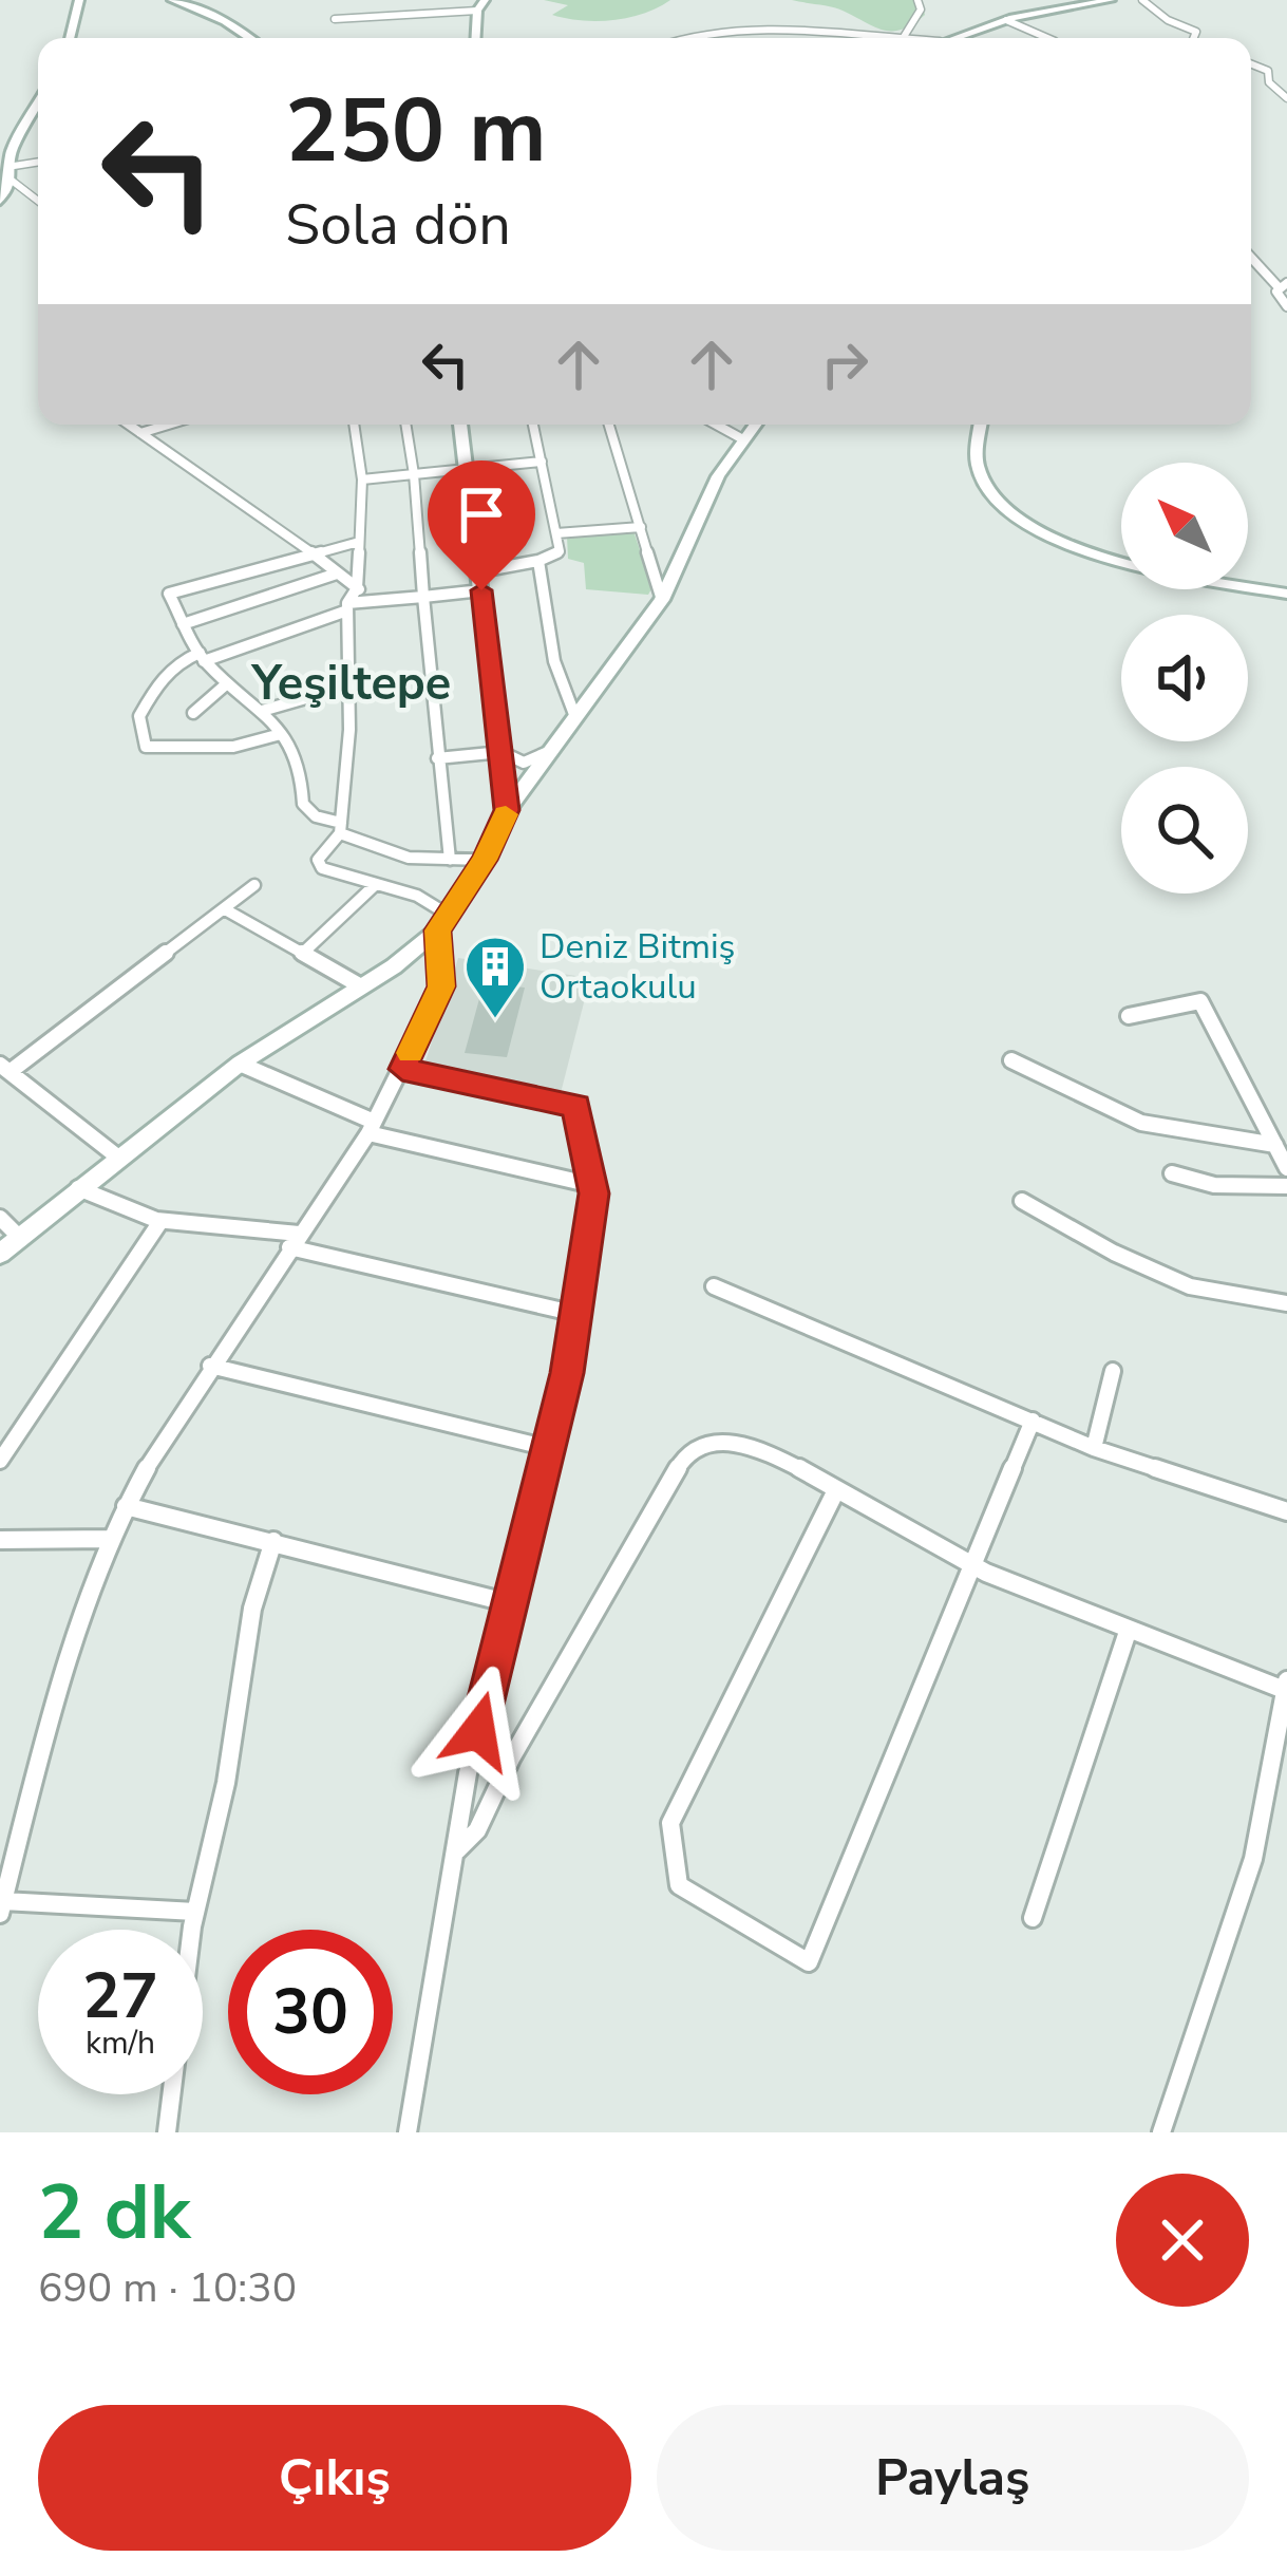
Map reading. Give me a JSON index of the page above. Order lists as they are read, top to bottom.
{
  "districts": ["Yeşiltepe"],
  "places": {
    "building": ["Deniz Bitmiş Ortaokulu"]
  },
  "north": "top left",
  "page": {
    "turn": ["250 m", "Sola dön"],
    "speed": "27 km/h",
    "limit": "30",
    "heading": ["2 dk", "690 m · 10:30"],
    "buttons": ["Çıkış", "Paylaş"]
  }
}
